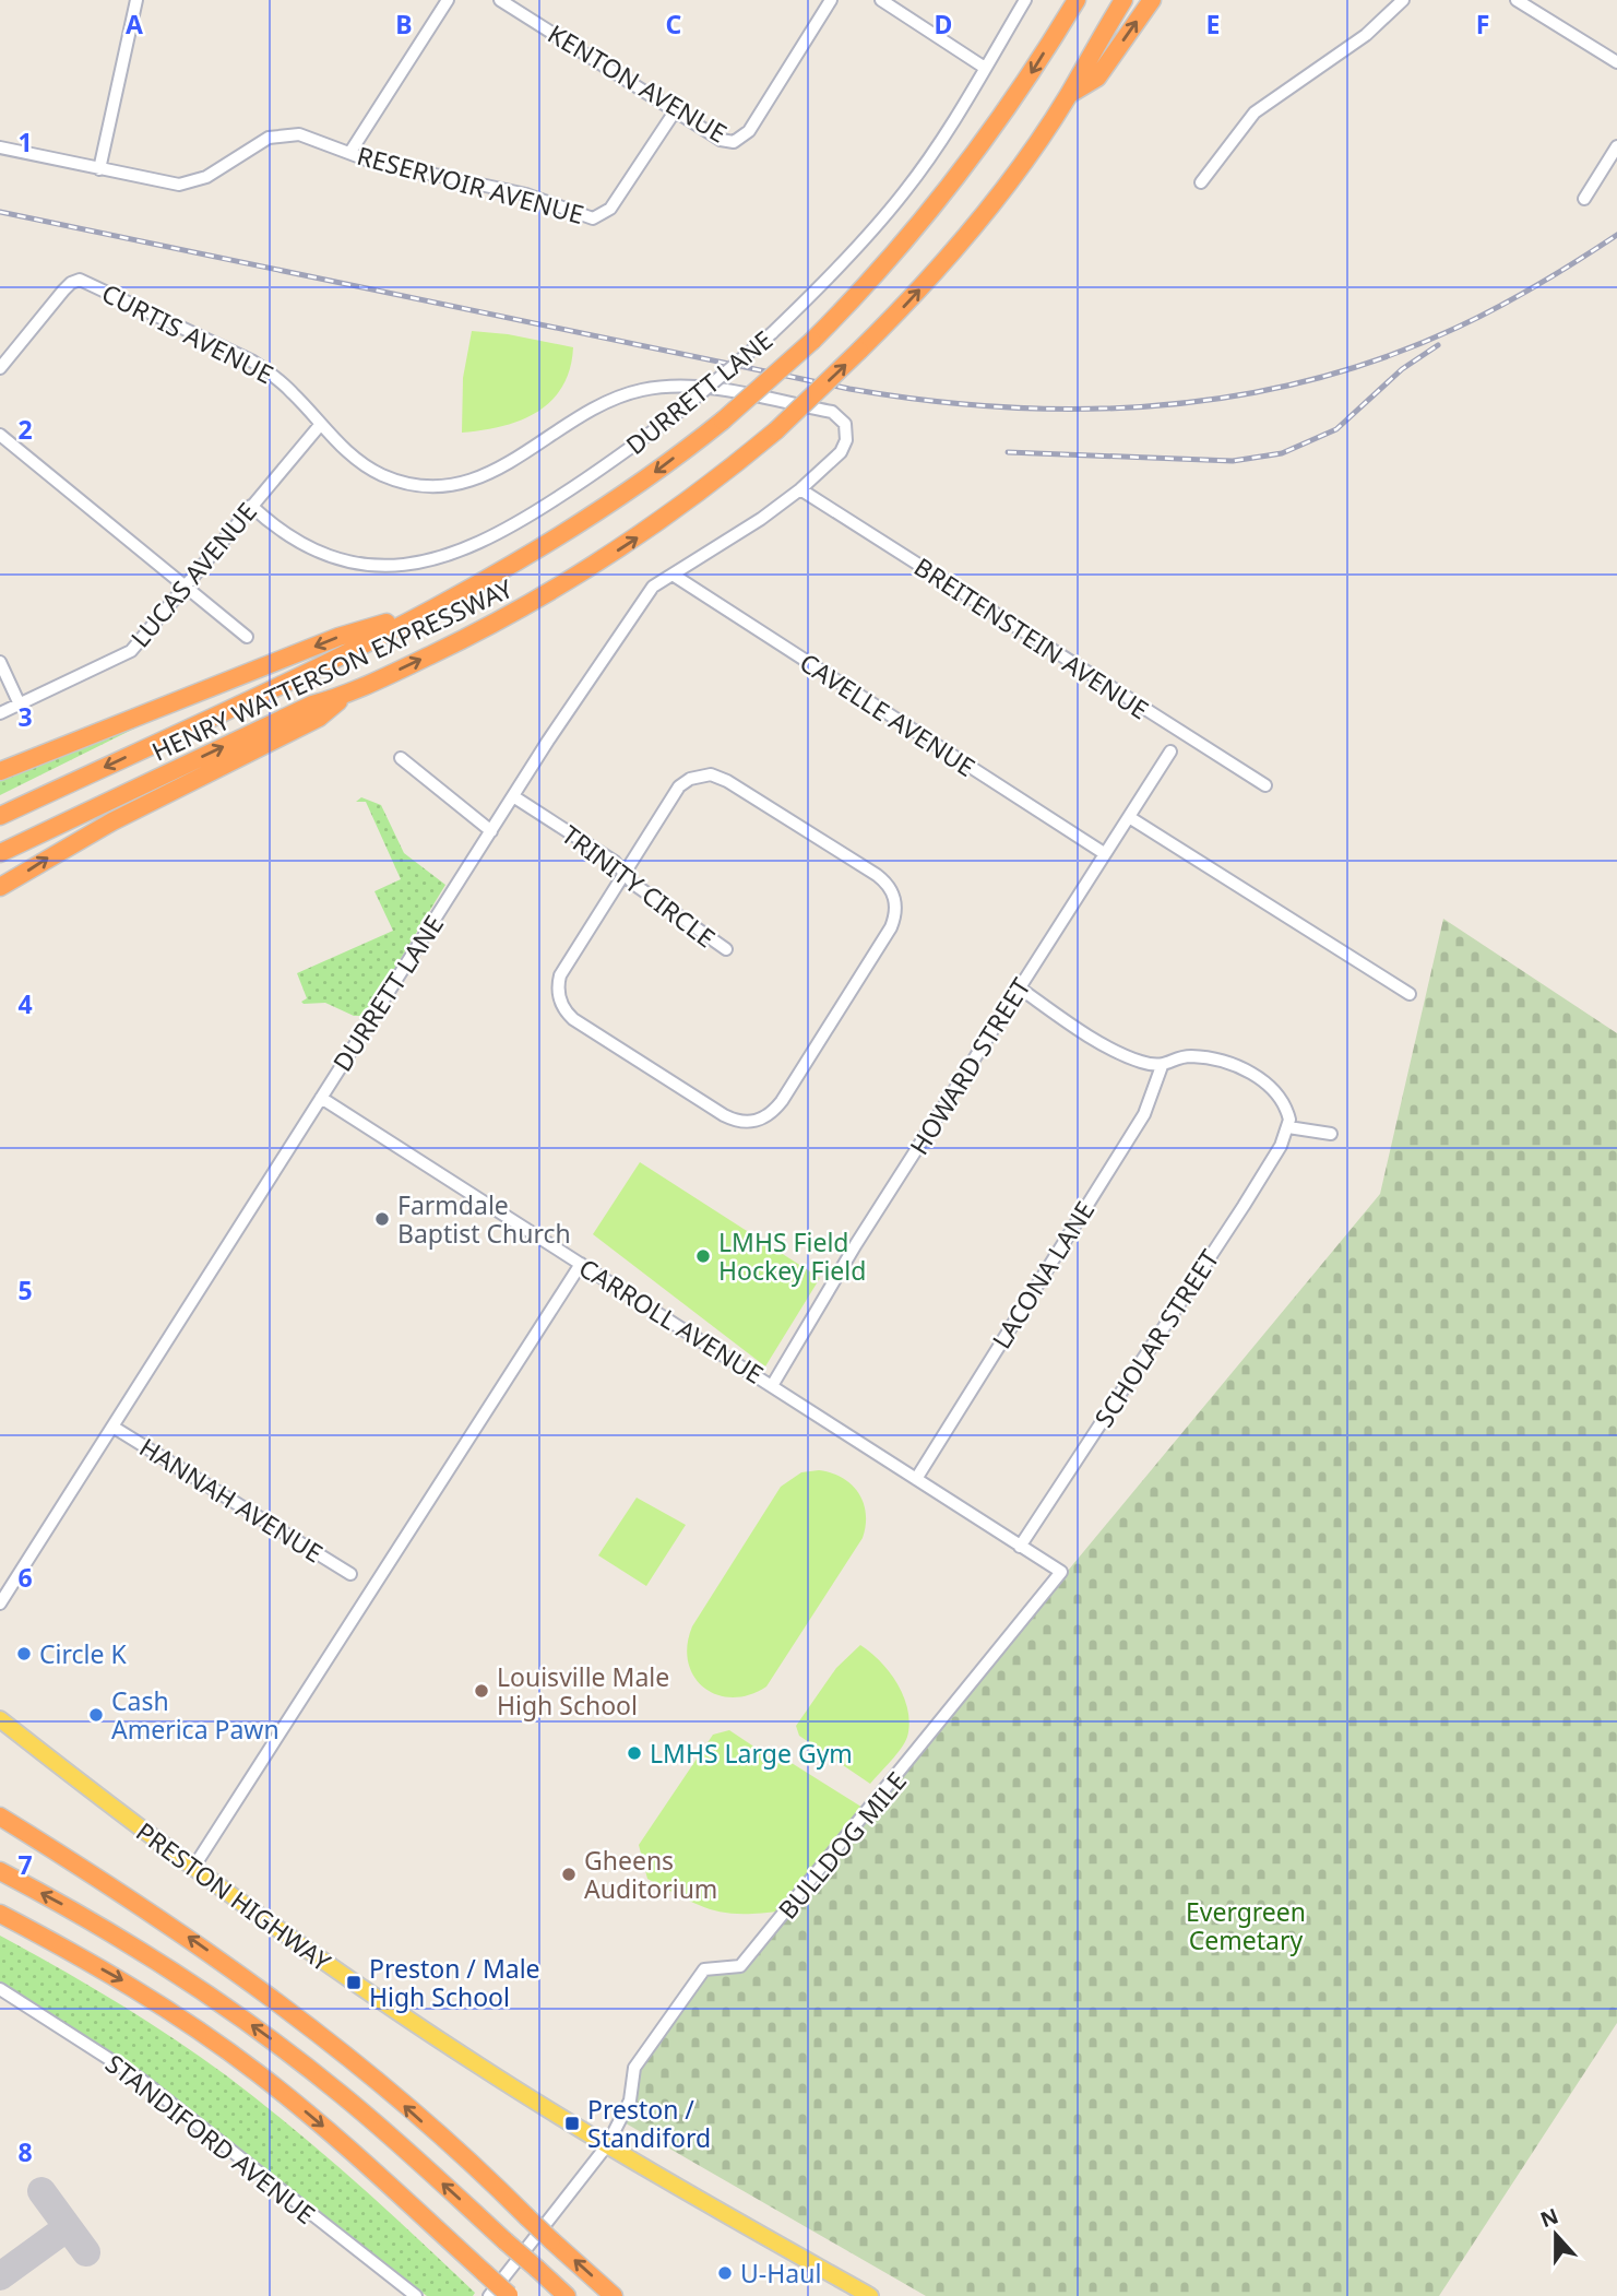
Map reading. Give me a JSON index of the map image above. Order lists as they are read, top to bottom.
{
  "streets": {
    "highway": ["HENRY WATTERSON EXPRESSWAY"],
    "main road": ["PRESTON HIGHWAY"],
    "street": [
      "KENTON AVENUE",
      "RESERVOIR AVENUE",
      "CURTIS AVENUE",
      "DURRETT LANE",
      "LUCAS AVENUE",
      "BREITENSTEIN AVENUE",
      "CAVELLE AVENUE",
      "TRINITY CIRCLE",
      "HOWARD STREET",
      "LACONA LANE",
      "CARROLL AVENUE",
      "SCHOLAR STREET",
      "HANNAH AVENUE",
      "BULLDOG MILE",
      "STANDIFORD AVENUE"
    ]
  },
  "crossings": [
    ["KENTON AVENUE", "RESERVOIR AVENUE"],
    ["CURTIS AVENUE", "DURRETT LANE"],
    ["CURTIS AVENUE", "LUCAS AVENUE"],
    ["DURRETT LANE", "LUCAS AVENUE"],
    ["DURRETT LANE", "BREITENSTEIN AVENUE"],
    ["DURRETT LANE", "CAVELLE AVENUE"],
    ["DURRETT LANE", "TRINITY CIRCLE"],
    ["DURRETT LANE", "CARROLL AVENUE"],
    ["DURRETT LANE", "HANNAH AVENUE"],
    ["CAVELLE AVENUE", "HOWARD STREET"],
    ["HOWARD STREET", "CARROLL AVENUE"],
    ["LACONA LANE", "CARROLL AVENUE"],
    ["CARROLL AVENUE", "SCHOLAR STREET"],
    ["CARROLL AVENUE", "BULLDOG MILE"],
    ["SCHOLAR STREET", "BULLDOG MILE"],
    ["BULLDOG MILE", "PRESTON HIGHWAY"]
  ],
  "parks": ["Evergreen Cemetary"],
  "places": {
    "other": [
      "Farmdale Baptist Church",
      "LMHS Field Hockey Field",
      "Circle K",
      "Louisville Male High School",
      "Cash America Pawn",
      "LMHS Large Gym",
      "Gheens Auditorium",
      "U-Haul"
    ],
    "transit": ["Preston / Male High School", "Preston / Standiford"]
  },
  "north": "top",
  "grid": {
    "columns": [
      "A",
      "B",
      "C",
      "D",
      "E",
      "F"
    ],
    "rows": [
      "1",
      "2",
      "3",
      "4",
      "5",
      "6",
      "7",
      "8"
    ]
  }
}
